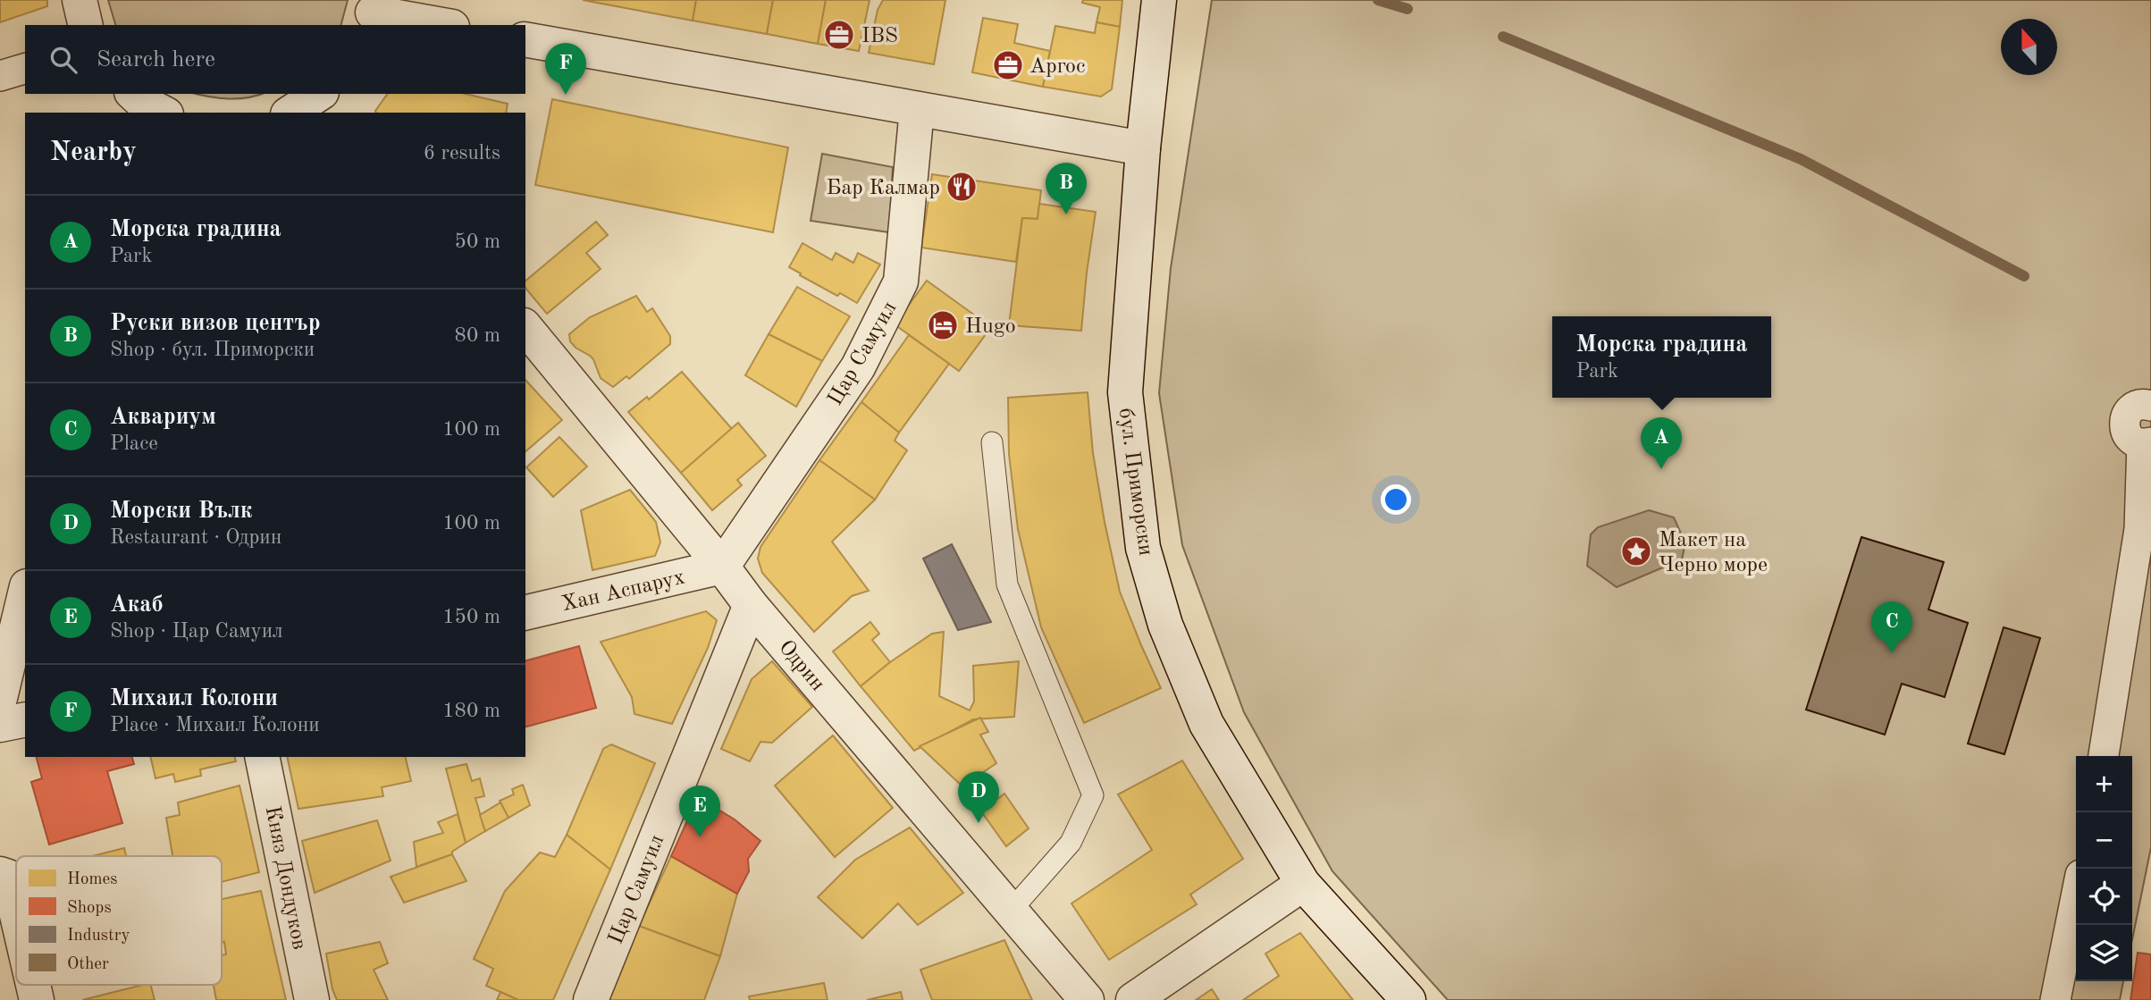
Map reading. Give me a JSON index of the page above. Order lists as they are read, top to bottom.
{
  "streets": {
    "street": [
      "Цар Самуил",
      "бул. Приморски",
      "Хан Аспарух",
      "Одрин",
      "Княз Дондуков"
    ]
  },
  "crossings": [
    ["Цар Самуил", "Хан Аспарух"],
    ["Цар Самуил", "Одрин"],
    ["Хан Аспарух", "Одрин"]
  ],
  "places": {
    "office": ["IBS", "Аргос"],
    "restaurant": ["Бар Калмар"],
    "hotel": ["Hugo"],
    "place": ["Макет на Черно море"]
  },
  "legend": [
    "Homes",
    "Shops",
    "Industry",
    "Other"
  ],
  "north": "top",
  "page": {
    "search": "Search here",
    "pins": [
      "F",
      "B",
      "A",
      "C",
      "D",
      "E"
    ],
    "heading": ["Nearby", "6 results"],
    "list": [
      {
        "mark": "A",
        "name": "Морска градина",
        "note": "Park",
        "value": "50 m"
      },
      {
        "mark": "B",
        "name": "Руски визов център",
        "note": "Shop · бул. Приморски",
        "value": "80 m"
      },
      {
        "mark": "C",
        "name": "Аквариум",
        "note": "Place",
        "value": "100 m"
      },
      {
        "mark": "D",
        "name": "Морски Вълк",
        "note": "Restaurant · Одрин",
        "value": "100 m"
      },
      {
        "mark": "E",
        "name": "Акаб",
        "note": "Shop · Цар Самуил",
        "value": "150 m"
      },
      {
        "mark": "F",
        "name": "Михаил Колони",
        "note": "Place · Михаил Колони",
        "value": "180 m"
      }
    ],
    "popup": ["Морска градина", "Park"],
    "map_buttons": ["+", "−"]
  }
}
